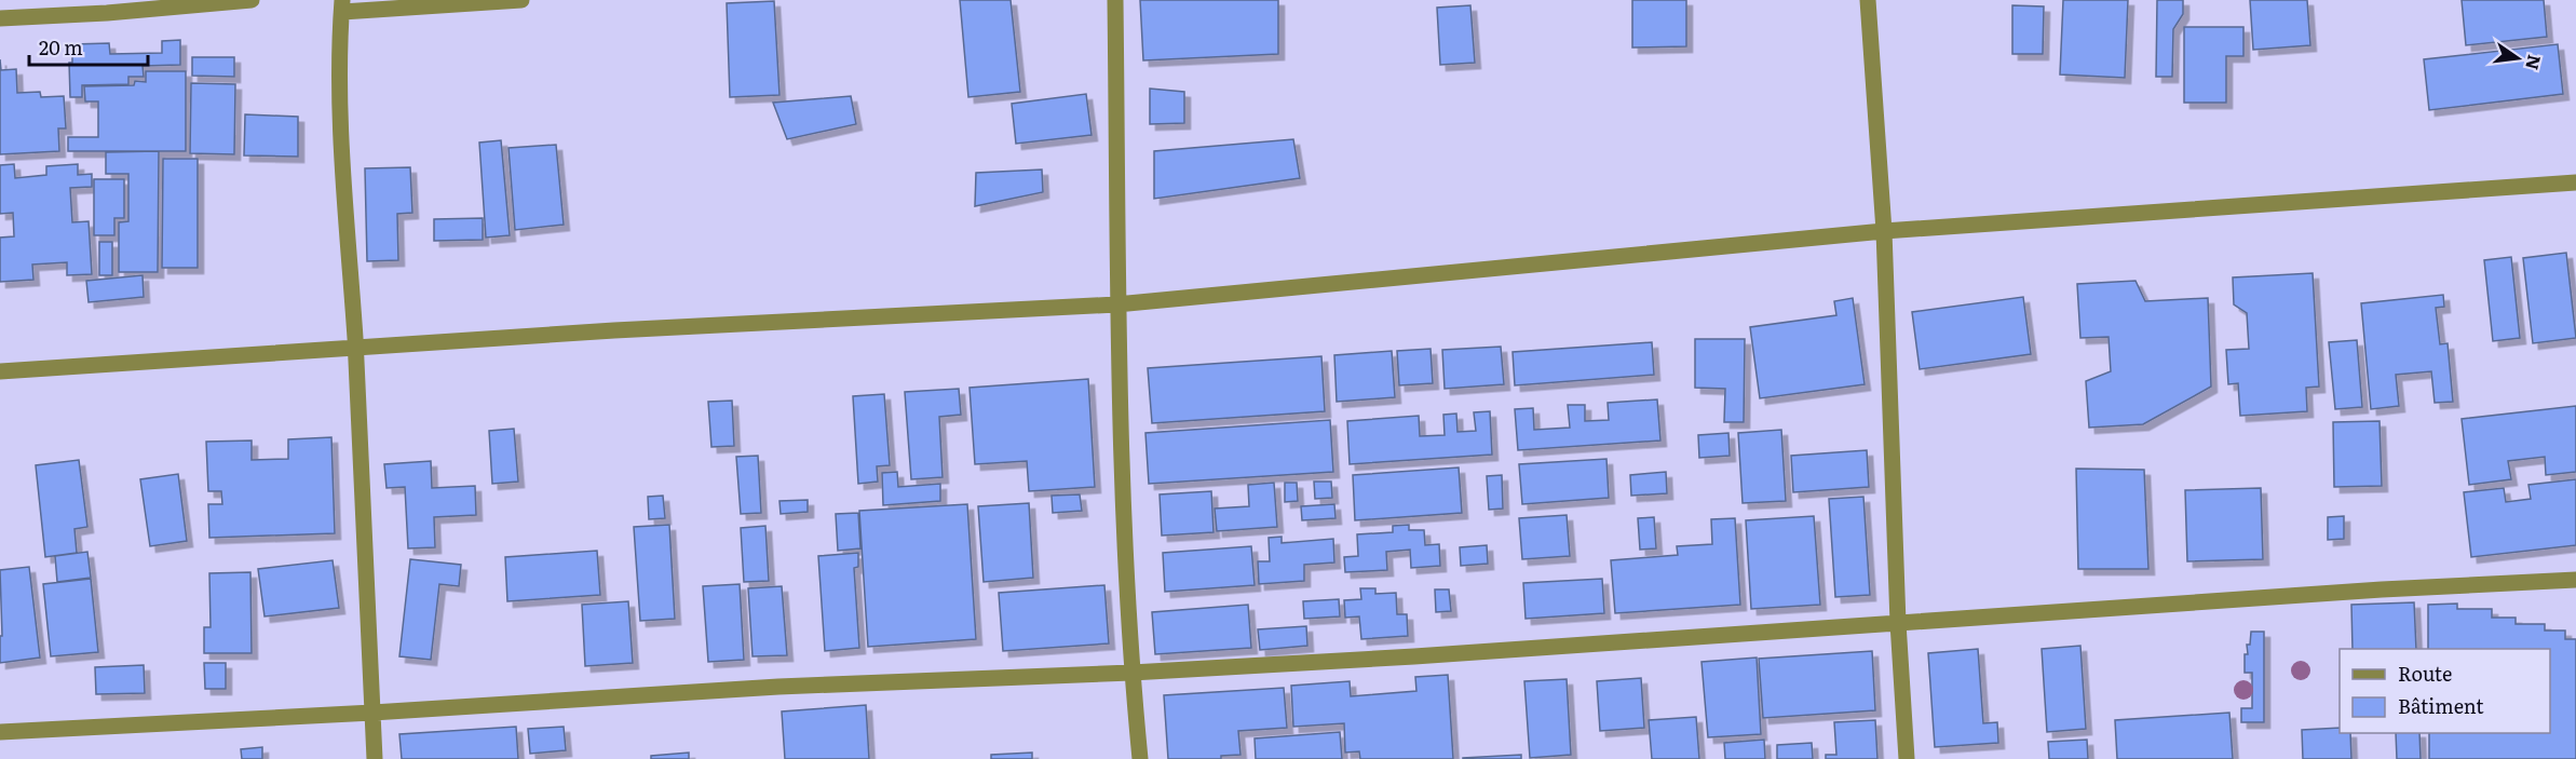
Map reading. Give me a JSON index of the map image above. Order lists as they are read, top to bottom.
{
  "legend": ["Route", "Bâtiment"],
  "scale_bar": "20 m",
  "north": "right"
}
